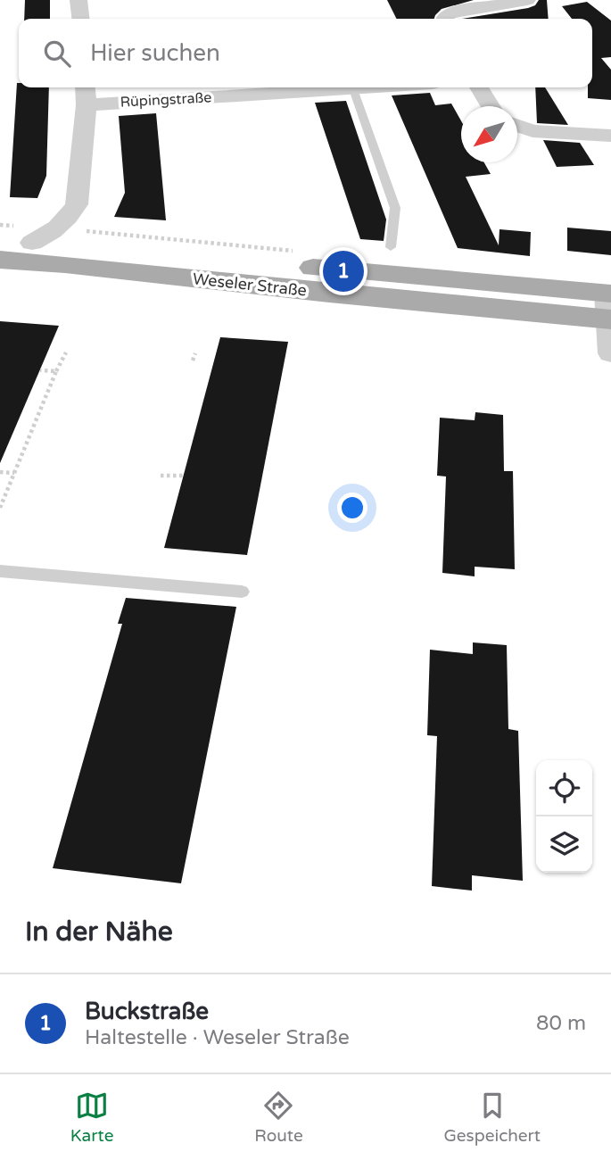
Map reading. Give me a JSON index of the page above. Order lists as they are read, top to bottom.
{
  "streets": {
    "main road": ["Weseler Straße"],
    "street": ["Rüpingstraße"]
  },
  "north": "bottom left",
  "page": {
    "search": "Hier suchen",
    "pins": "1",
    "heading": "In der Nähe",
    "list": [
      {
        "mark": "1",
        "name": "Buckstraße",
        "note": "Haltestelle · Weseler Straße",
        "value": "80 m"
      }
    ],
    "nav": ["Karte", "Route", "Gespeichert"]
  }
}
